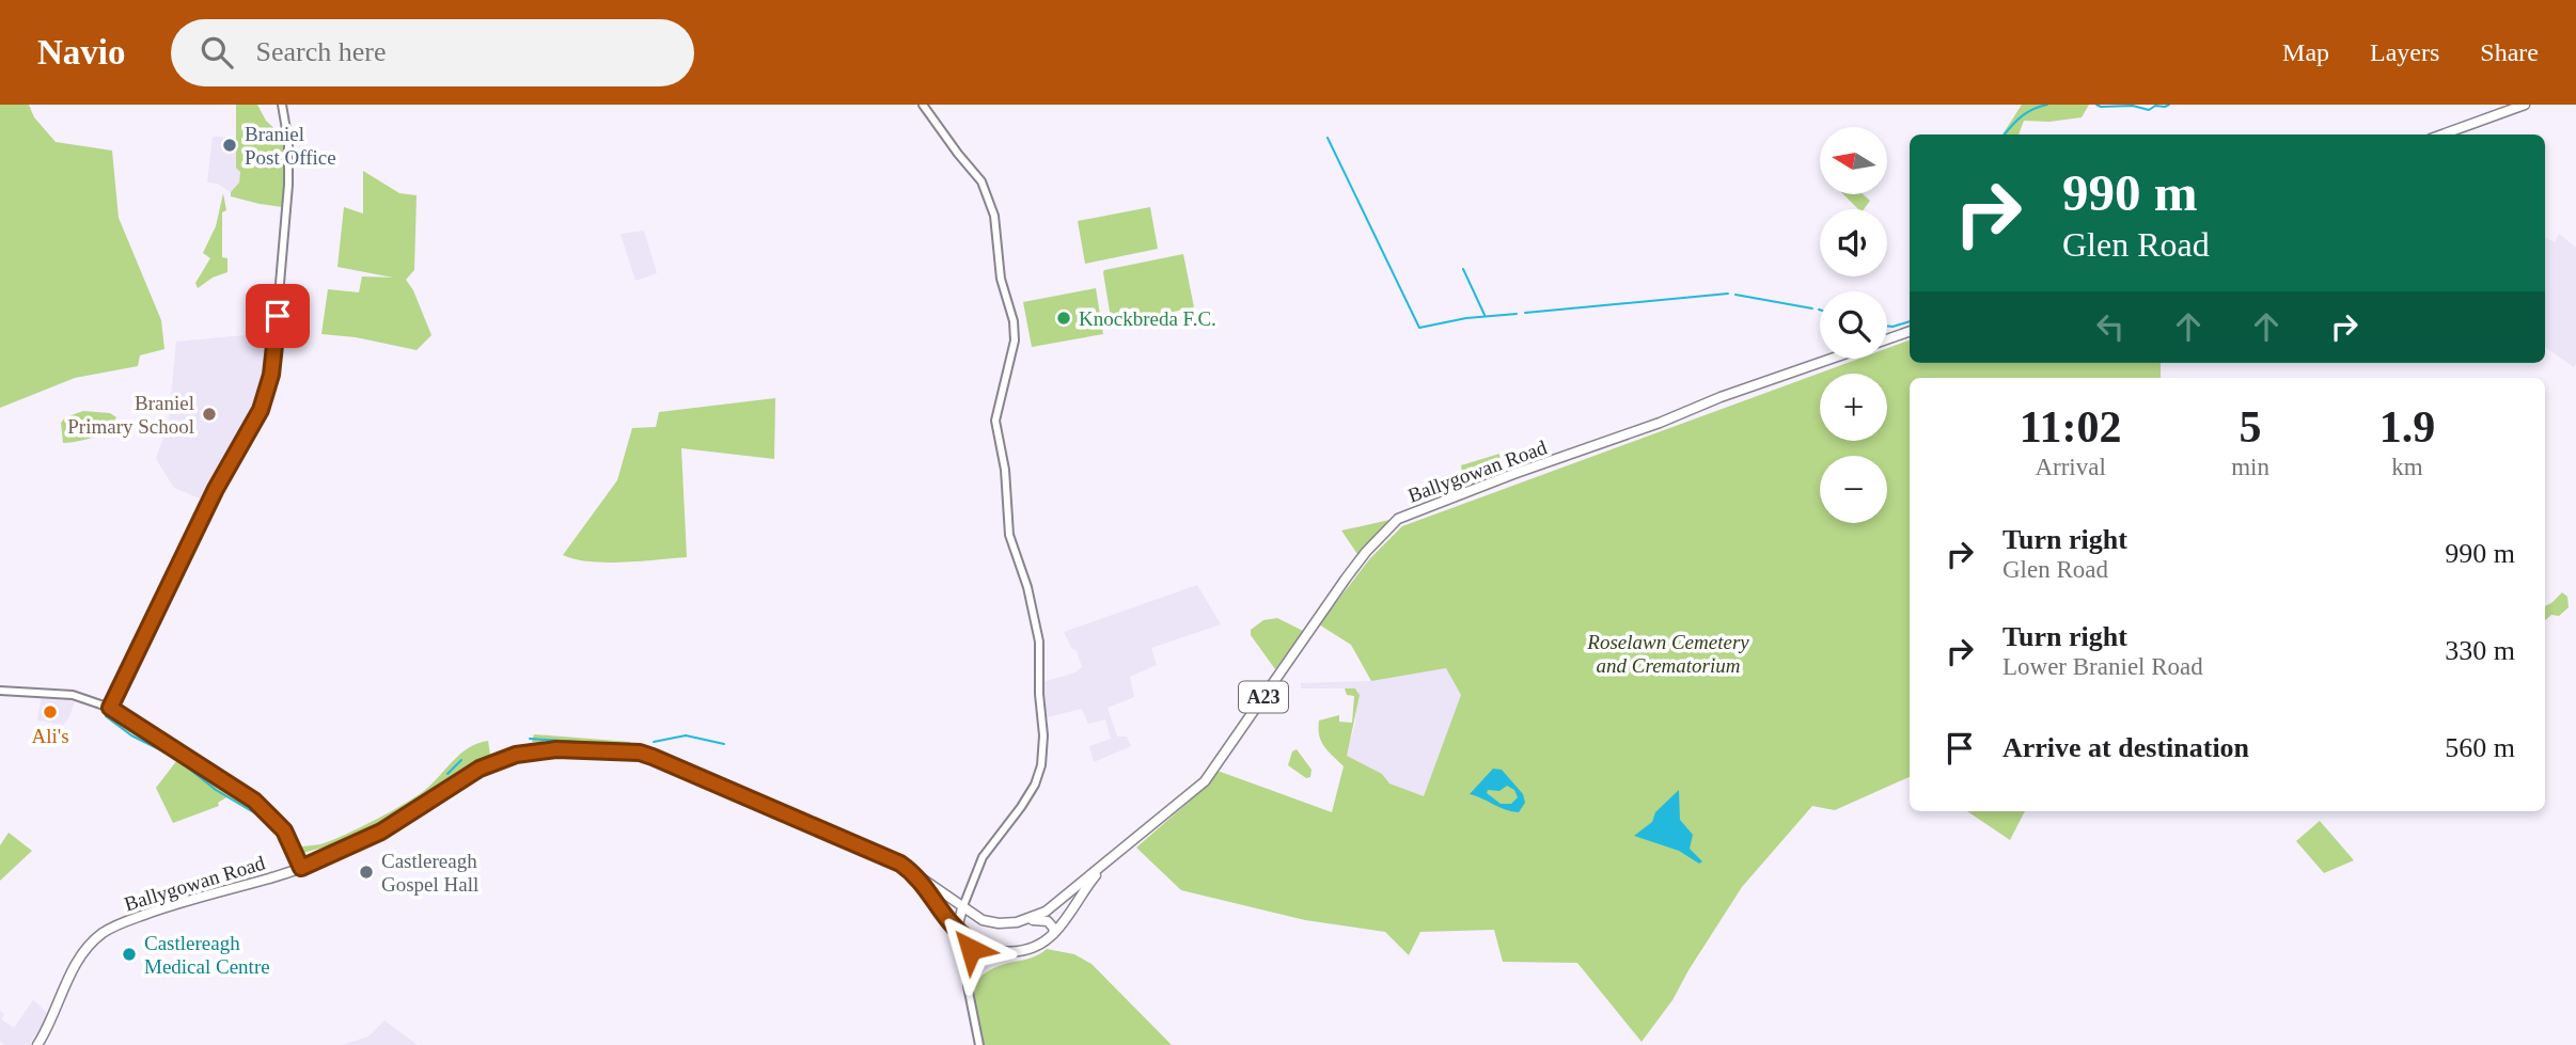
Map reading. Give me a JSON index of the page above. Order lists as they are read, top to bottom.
{
  "streets": {
    "main road": ["Ballygowan Road", "A23"]
  },
  "crossings": [
    ["Ballygowan Road", "A23"]
  ],
  "parks": ["Roselawn Cemetery and Crematorium"],
  "places": [
    "Braniel Post Office",
    "Knockbreda F.C.",
    "Braniel Primary School",
    "Ali's",
    "Castlereagh Gospel Hall",
    "Castlereagh Medical Centre"
  ],
  "north": "left",
  "page": {
    "header": "Navio",
    "search": "Search here",
    "nav": ["Map", "Layers", "Share"],
    "map_buttons": ["+", "−"],
    "turn": ["990 m", "Glen Road"],
    "eta": [
      "11:02",
      "Arrival",
      "5",
      "min",
      "1.9",
      "km"
    ],
    "list": [
      {
        "name": "Turn right",
        "note": "Glen Road",
        "value": "990 m"
      },
      {
        "name": "Turn right",
        "note": "Lower Braniel Road",
        "value": "330 m"
      },
      {
        "name": "Arrive at destination",
        "value": "560 m"
      }
    ]
  }
}
